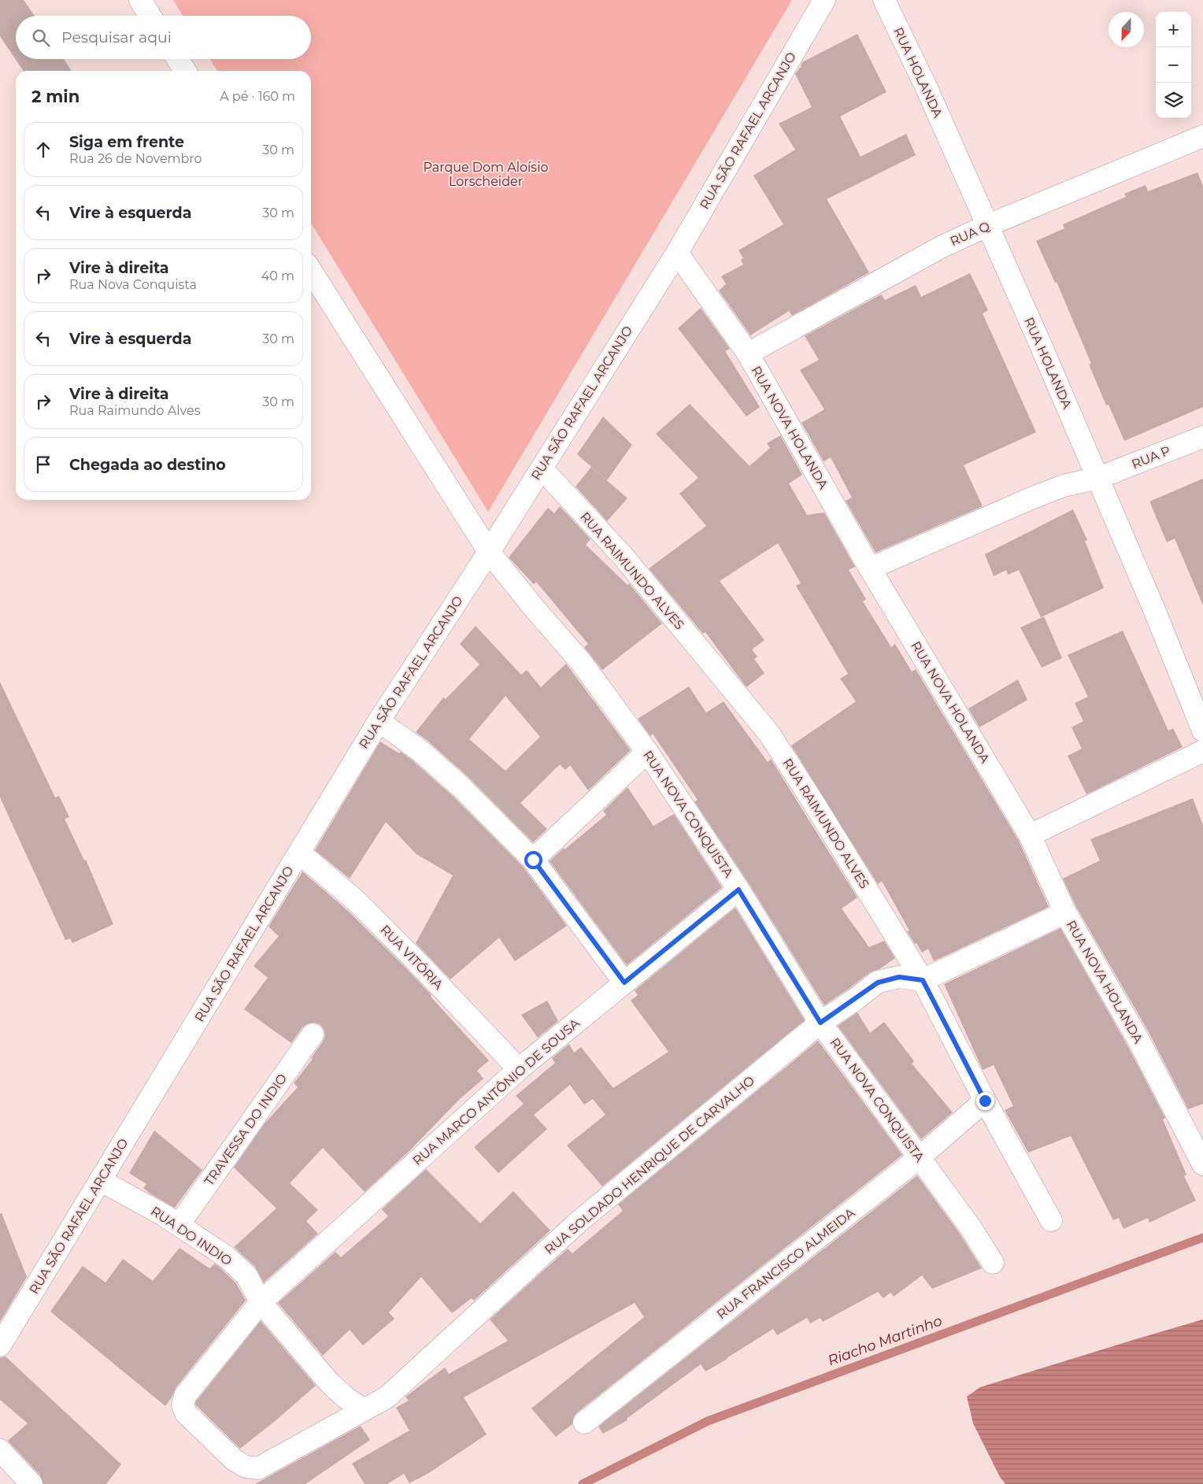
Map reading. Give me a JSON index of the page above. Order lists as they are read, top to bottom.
{
  "streets": {
    "street": [
      "RUA HOLANDA",
      "RUA SÃO RAFAEL ARCANJO",
      "RUA Q",
      "RUA NOVA HOLANDA",
      "RUA P",
      "RUA RAIMUNDO ALVES",
      "RUA NOVA CONQUISTA",
      "RUA VITÓRIA",
      "RUA MARCO ANTÔNIO DE SOUSA",
      "TRAVESSA DO INDIO",
      "RUA SOLDADO HENRIQUE DE CARVALHO",
      "RUA DO INDIO",
      "RUA FRANCISCO ALMEIDA"
    ]
  },
  "crossings": [
    ["RUA HOLANDA", "RUA Q"],
    ["RUA HOLANDA", "RUA P"],
    ["RUA SÃO RAFAEL ARCANJO", "RUA NOVA HOLANDA"],
    ["RUA SÃO RAFAEL ARCANJO", "RUA RAIMUNDO ALVES"],
    ["RUA SÃO RAFAEL ARCANJO", "RUA NOVA CONQUISTA"],
    ["RUA SÃO RAFAEL ARCANJO", "RUA VITÓRIA"],
    ["RUA SÃO RAFAEL ARCANJO", "RUA DO INDIO"],
    ["RUA Q", "RUA NOVA HOLANDA"],
    ["RUA NOVA HOLANDA", "RUA P"],
    ["RUA RAIMUNDO ALVES", "RUA SOLDADO HENRIQUE DE CARVALHO"],
    ["RUA RAIMUNDO ALVES", "RUA FRANCISCO ALMEIDA"],
    ["RUA NOVA CONQUISTA", "RUA MARCO ANTÔNIO DE SOUSA"],
    ["RUA NOVA CONQUISTA", "RUA SOLDADO HENRIQUE DE CARVALHO"],
    ["RUA NOVA CONQUISTA", "RUA FRANCISCO ALMEIDA"],
    ["RUA VITÓRIA", "RUA MARCO ANTÔNIO DE SOUSA"],
    ["RUA MARCO ANTÔNIO DE SOUSA", "RUA SOLDADO HENRIQUE DE CARVALHO"],
    ["RUA MARCO ANTÔNIO DE SOUSA", "RUA DO INDIO"],
    ["TRAVESSA DO INDIO", "RUA DO INDIO"],
    ["RUA SOLDADO HENRIQUE DE CARVALHO", "RUA DO INDIO"]
  ],
  "water": ["Riacho Martinho"],
  "parks": ["Parque Dom Aloísio Lorscheider"],
  "north": "bottom",
  "page": {
    "map_buttons": ["+", "−"],
    "search": "Pesquisar aqui",
    "heading": ["2 min", "A pé · 160 m"],
    "list": [
      ["Siga em frente", "Rua 26 de Novembro", "30 m"],
      ["Vire à esquerda", "30 m"],
      ["Vire à direita", "Rua Nova Conquista", "40 m"],
      ["Vire à esquerda", "30 m"],
      ["Vire à direita", "Rua Raimundo Alves", "30 m"],
      "Chegada ao destino"
    ]
  }
}
